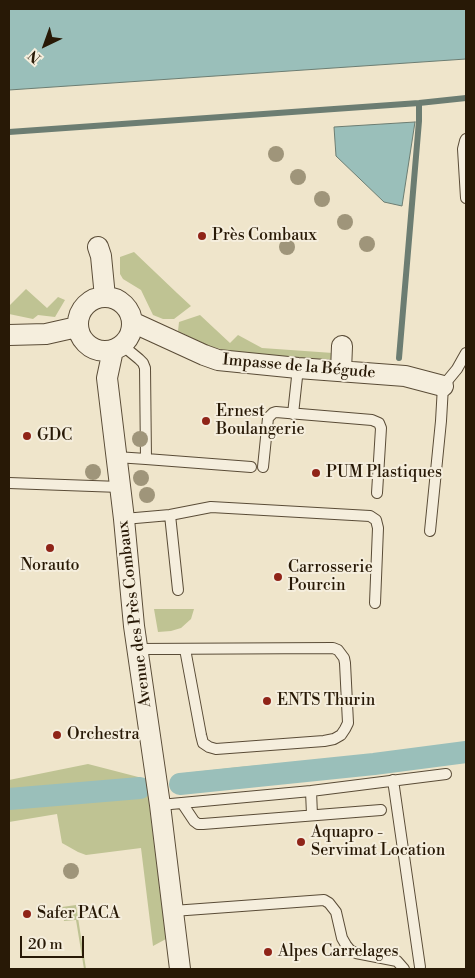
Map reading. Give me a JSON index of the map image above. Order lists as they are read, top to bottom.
{
  "streets": {
    "street": ["Impasse de la Bégude", "Avenue des Près Combaux"]
  },
  "crossings": [
    ["Impasse de la Bégude", "Avenue des Près Combaux"]
  ],
  "places": [
    "Près Combaux",
    "Ernest Boulangerie",
    "GDC",
    "PUM Plastiques",
    "Norauto",
    "Carrosserie Pourcin",
    "ENTS Thurin",
    "Orchestra",
    "Aquapro - Servimat Location",
    "Safer PACA",
    "Alpes Carrelages"
  ],
  "scale_bar": "20 m",
  "north": "bottom left"
}
